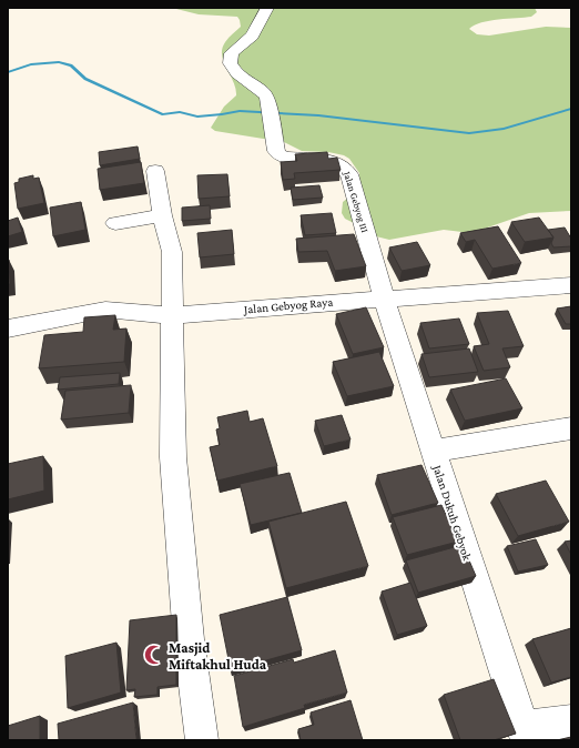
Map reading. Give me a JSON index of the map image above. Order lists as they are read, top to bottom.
{
  "streets": {
    "street": ["Jalan Gebyog III", "Jalan Gebyog Raya", "Jalan Dukuh Gebyok"]
  },
  "crossings": [
    ["Jalan Gebyog III", "Jalan Gebyog Raya"],
    ["Jalan Gebyog III", "Jalan Dukuh Gebyok"],
    ["Jalan Gebyog Raya", "Jalan Dukuh Gebyok"]
  ],
  "places": {
    "mosque": ["Masjid Miftakhul Huda"]
  }
}
